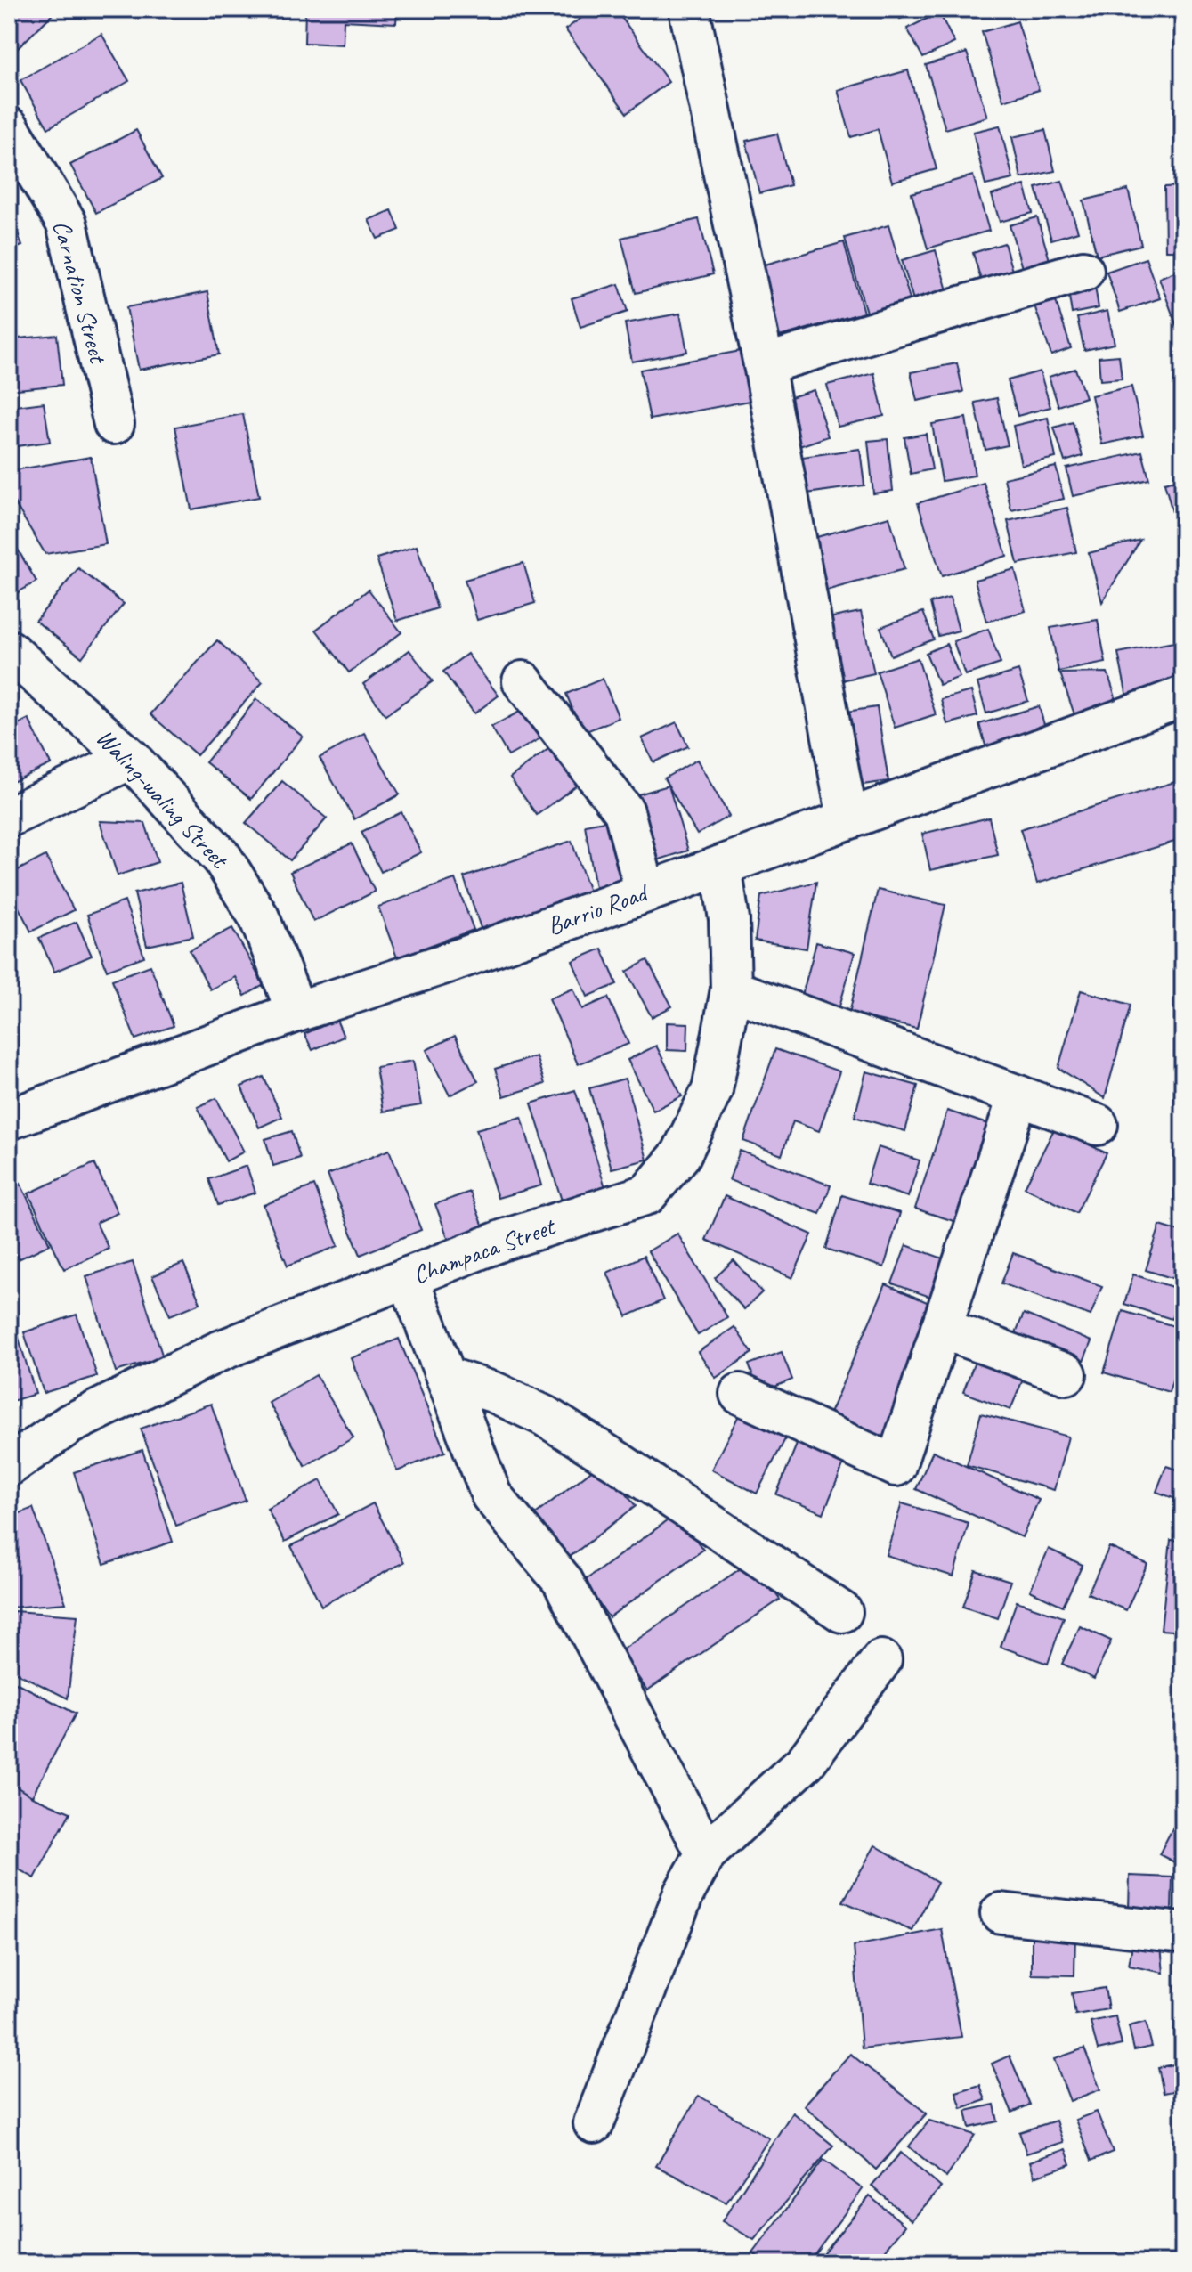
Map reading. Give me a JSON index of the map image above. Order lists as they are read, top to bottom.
{
  "streets": {
    "street": [
      "Carnation Street",
      "Waling-waling Street",
      "Barrio Road",
      "Champaca Street"
    ]
  },
  "crossings": [
    ["Waling-waling Street", "Barrio Road"],
    ["Barrio Road", "Champaca Street"]
  ]
}
